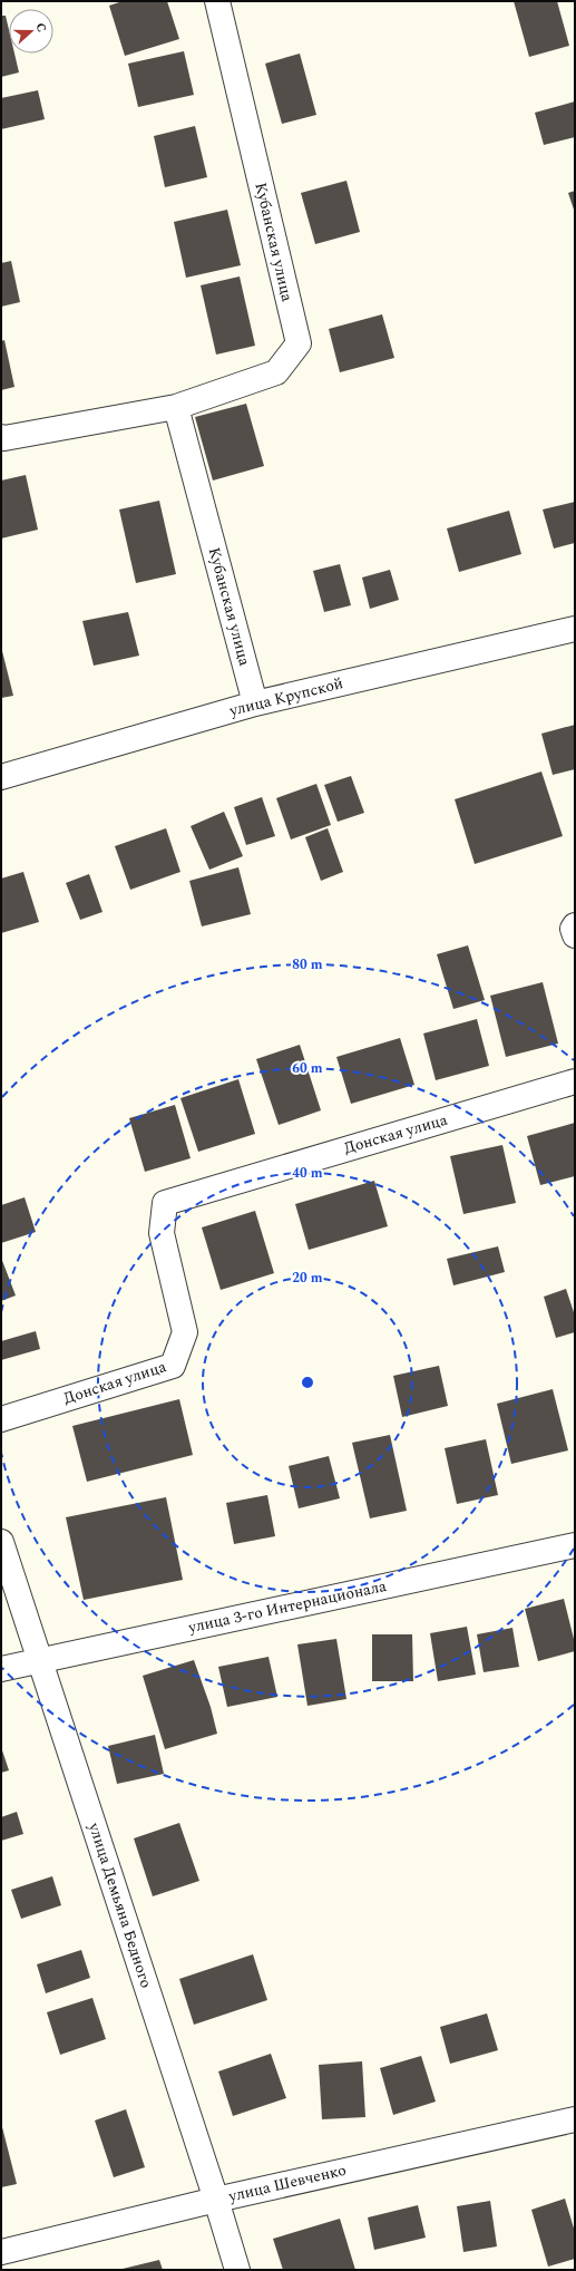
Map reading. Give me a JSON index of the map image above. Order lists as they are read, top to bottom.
{
  "streets": {
    "street": [
      "Кубанская улица",
      "улица Крупской",
      "Донская улица",
      "улица 3-го Интернационала",
      "улица Демьяна Бедного",
      "улица Шевченко"
    ]
  },
  "crossings": [
    ["Кубанская улица", "улица Крупской"],
    ["улица 3-го Интернационала", "улица Демьяна Бедного"],
    ["улица Демьяна Бедного", "улица Шевченко"]
  ],
  "north": "right",
  "rings": [
    "80 m",
    "60 m",
    "40 m",
    "20 m"
  ]
}
